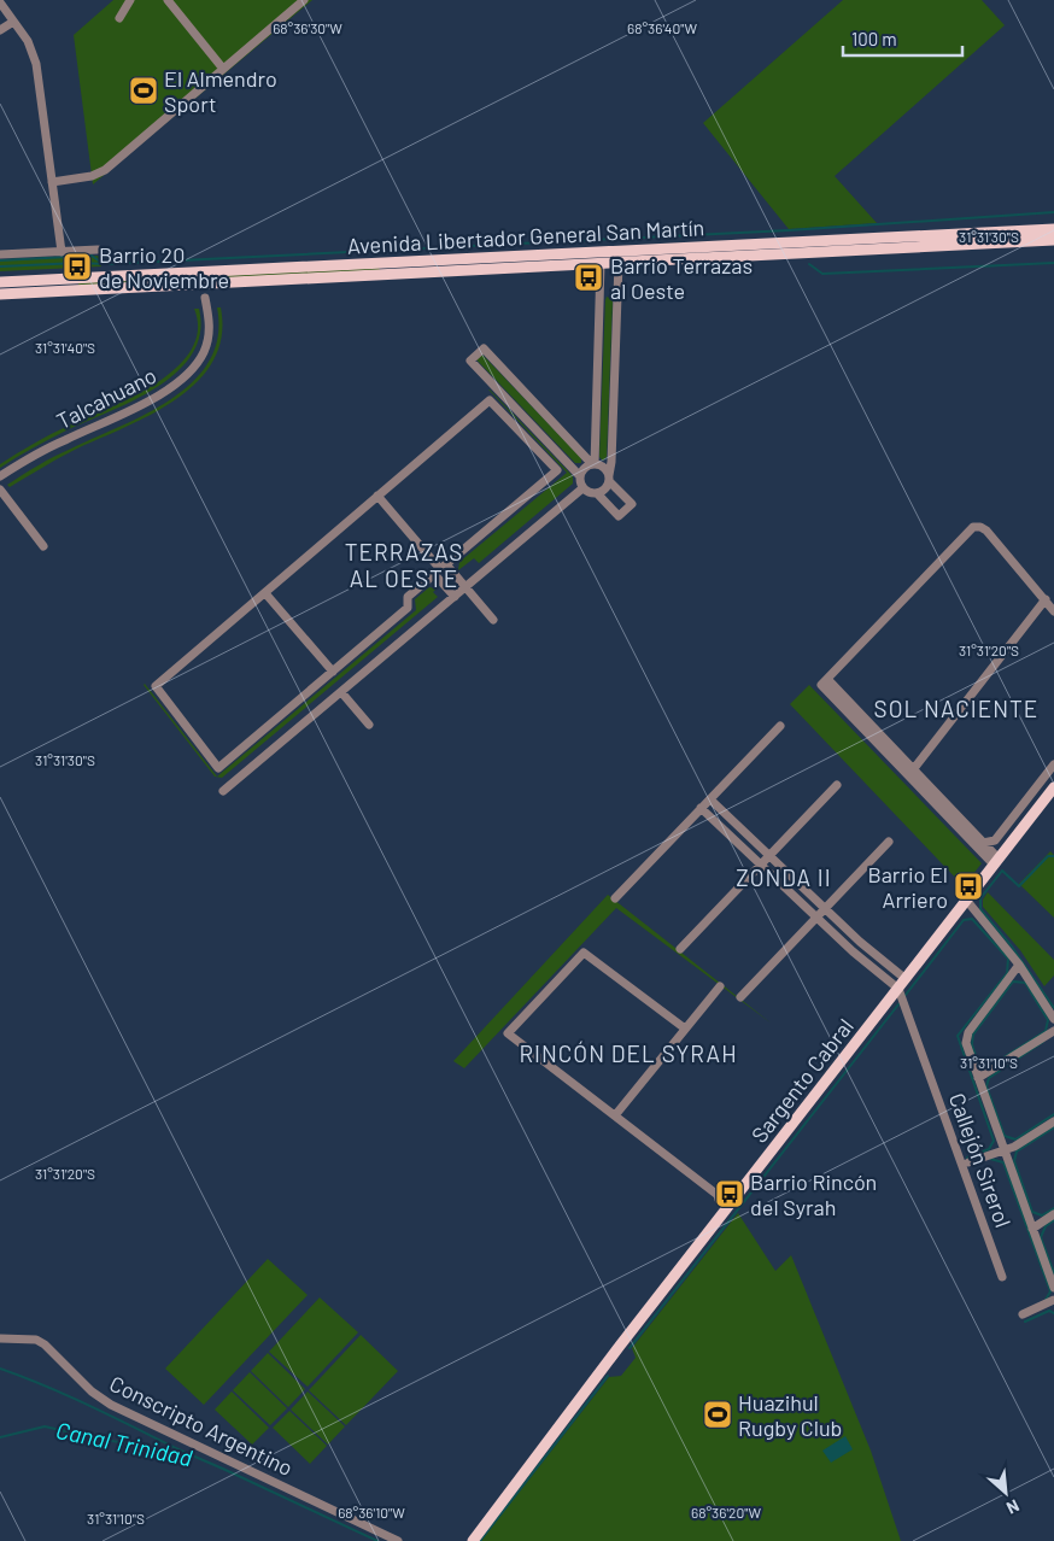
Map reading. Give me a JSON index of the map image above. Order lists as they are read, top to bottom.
{
  "streets": {
    "main road": ["Avenida Libertador General San Martín", "Sargento Cabral"],
    "street": ["Talcahuano", "Callejón Sirerol", "Conscripto Argentino"]
  },
  "crossings": [
    ["Sargento Cabral", "Callejón Sirerol"]
  ],
  "districts": [
    "TERRAZAS AL OESTE",
    "SOL NACIENTE",
    "ZONDA II",
    "RINCÓN DEL SYRAH"
  ],
  "water": ["Canal Trinidad"],
  "places": {
    "sports": ["El Almendro Sport", "Huazihul Rugby Club"],
    "bus stop": [
      "Barrio 20 de Noviembre",
      "Barrio Terrazas al Oeste",
      "Barrio El Arriero",
      "Barrio Rincón del Syrah"
    ]
  },
  "scale_bar": "100 m",
  "north": "bottom right",
  "coordinates": [
    "68°36'30\"W",
    "68°36'40\"W",
    "31°31'30\"S",
    "31°31'40\"S",
    "31°31'20\"S",
    "31°31'10\"S",
    "68°36'10\"W",
    "68°36'20\"W"
  ]
}
